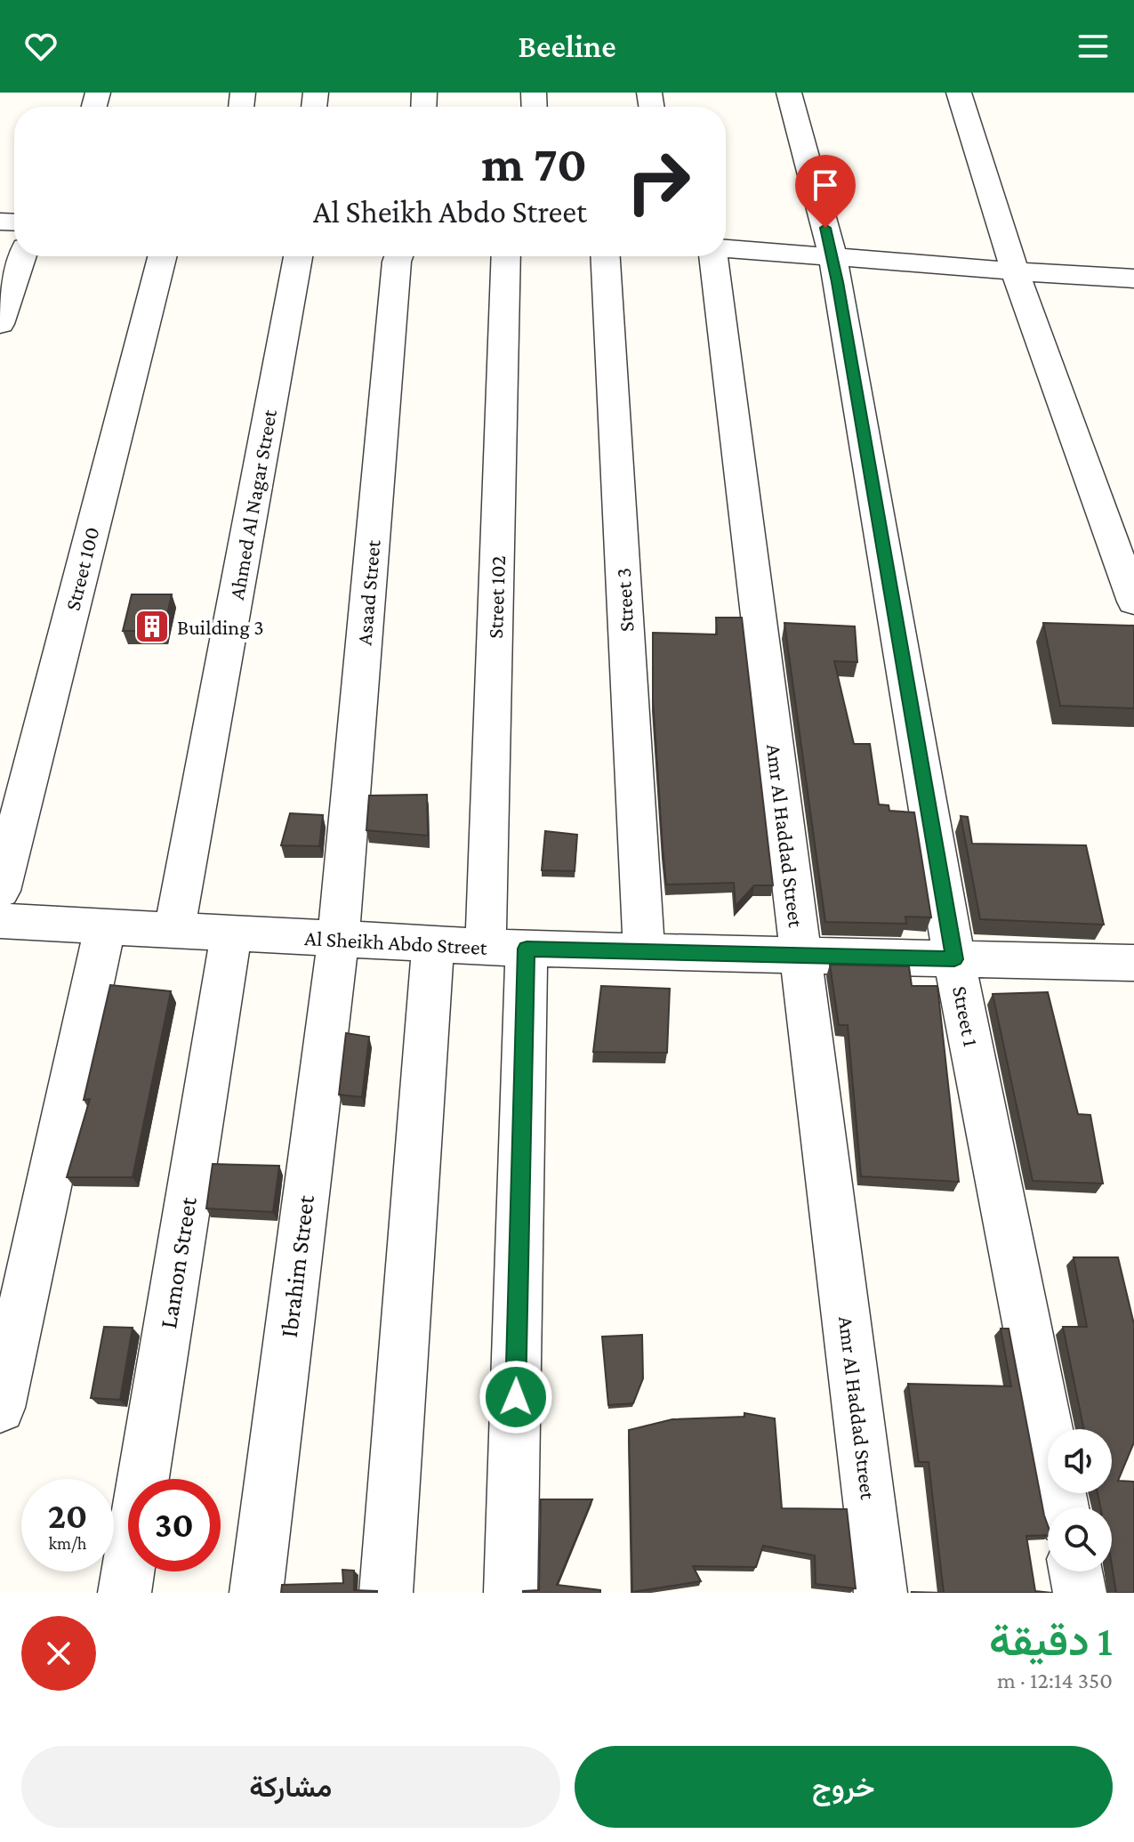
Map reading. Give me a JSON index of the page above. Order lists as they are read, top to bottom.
{
  "streets": {
    "street": [
      "Ahmed Al Nagar Street",
      "Street 100",
      "Asaad Street",
      "Street 102",
      "Street 3",
      "Amr Al Haddad Street",
      "Al Sheikh Abdo Street",
      "Street 1",
      "Lamon Street",
      "Ibrahim Street"
    ]
  },
  "crossings": [
    ["Ahmed Al Nagar Street", "Al Sheikh Abdo Street"],
    ["Asaad Street", "Al Sheikh Abdo Street"],
    ["Asaad Street", "Ibrahim Street"],
    ["Street 102", "Al Sheikh Abdo Street"],
    ["Street 3", "Al Sheikh Abdo Street"],
    ["Amr Al Haddad Street", "Al Sheikh Abdo Street"],
    ["Al Sheikh Abdo Street", "Street 1"],
    ["Al Sheikh Abdo Street", "Lamon Street"],
    ["Al Sheikh Abdo Street", "Ibrahim Street"]
  ],
  "places": {
    "building": ["Building 3"]
  },
  "page": {
    "header": "Beeline",
    "turn": ["70 m", "Al Sheikh Abdo Street"],
    "speed": "20 km/h",
    "limit": "30",
    "heading": ["1 دقيقة", "350 m · 12:14"],
    "buttons": ["خروج", "مشاركة"]
  }
}
